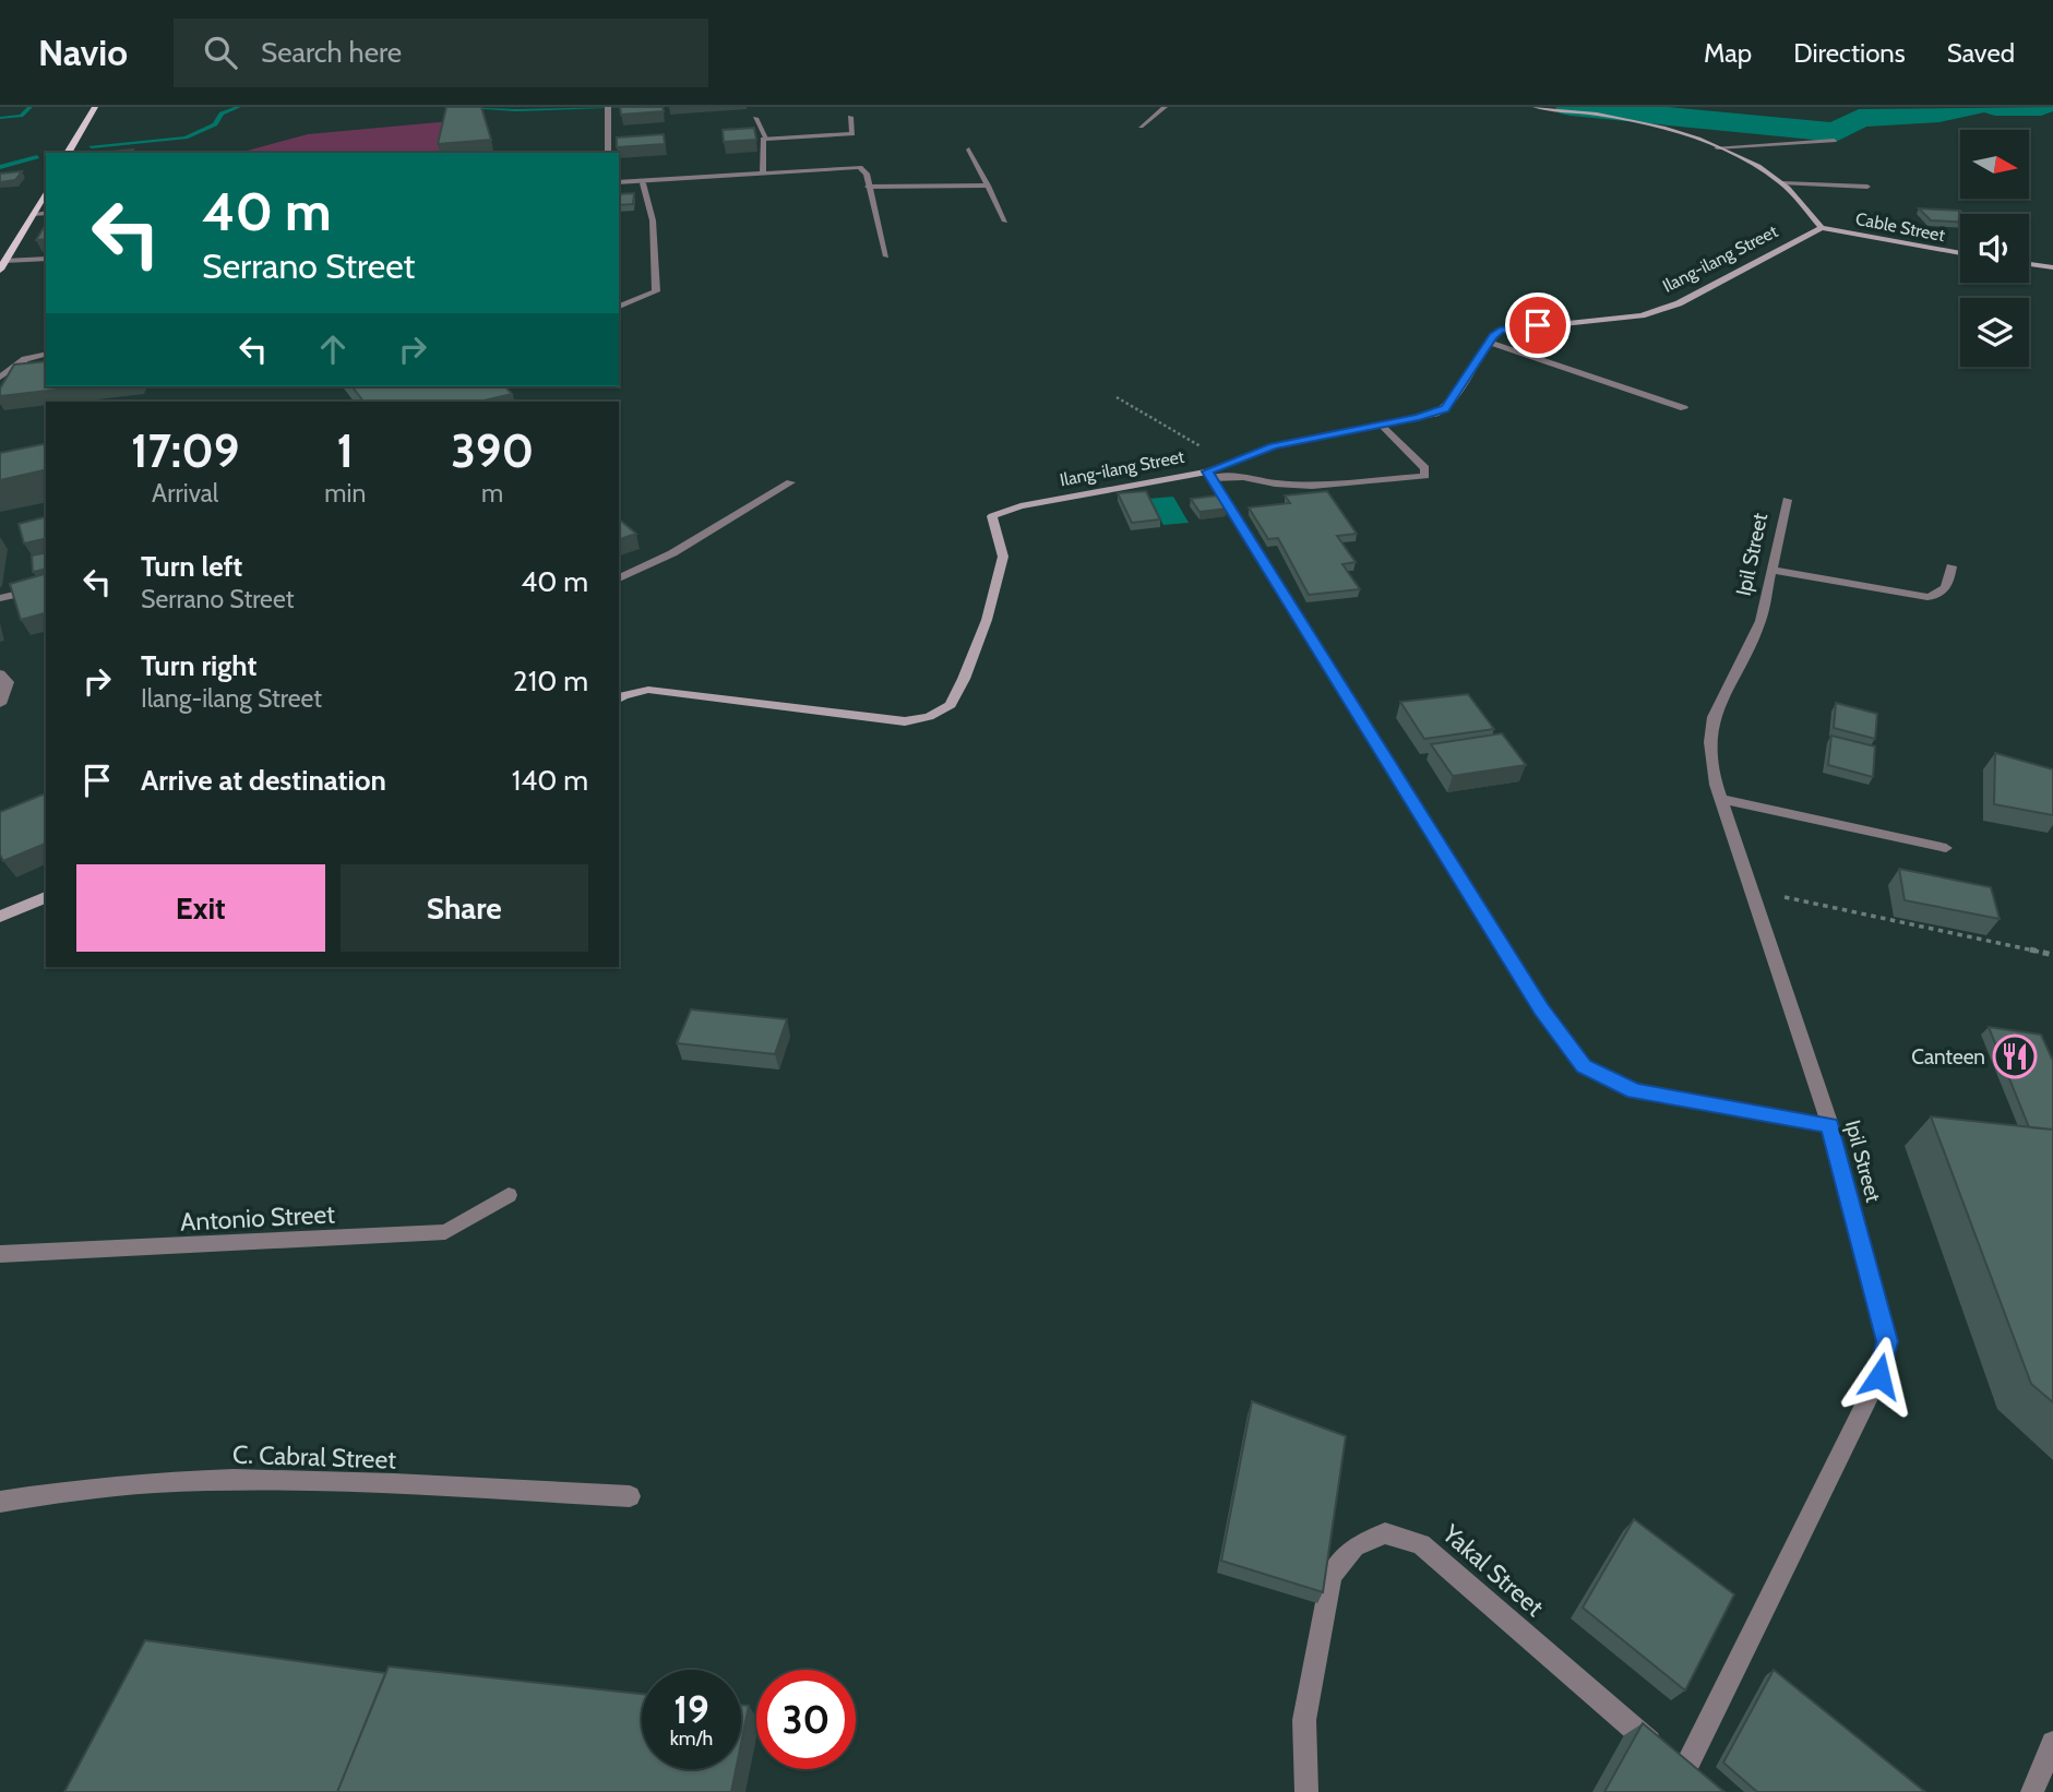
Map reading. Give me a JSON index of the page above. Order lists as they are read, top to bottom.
{
  "streets": {
    "street": [
      "Cable Street",
      "Ilang-ilang Street",
      "Ipil Street",
      "Antonio Street",
      "C. Cabral Street",
      "Yakal Street"
    ]
  },
  "crossings": [
    ["Cable Street", "Ilang-ilang Street"],
    ["Ipil Street", "Yakal Street"]
  ],
  "places": {
    "restaurant": ["Canteen"]
  },
  "north": "right",
  "page": {
    "header": "Navio",
    "search": "Search here",
    "nav": ["Map", "Directions", "Saved"],
    "turn": ["40 m", "Serrano Street"],
    "eta": [
      "17:09",
      "Arrival",
      "1",
      "min",
      "390",
      "m"
    ],
    "list": [
      {
        "name": "Turn left",
        "note": "Serrano Street",
        "value": "40 m"
      },
      {
        "name": "Turn right",
        "note": "Ilang-ilang Street",
        "value": "210 m"
      },
      {
        "name": "Arrive at destination",
        "value": "140 m"
      }
    ],
    "buttons": ["Exit", "Share"],
    "speed": "19 km/h",
    "limit": "30"
  }
}
